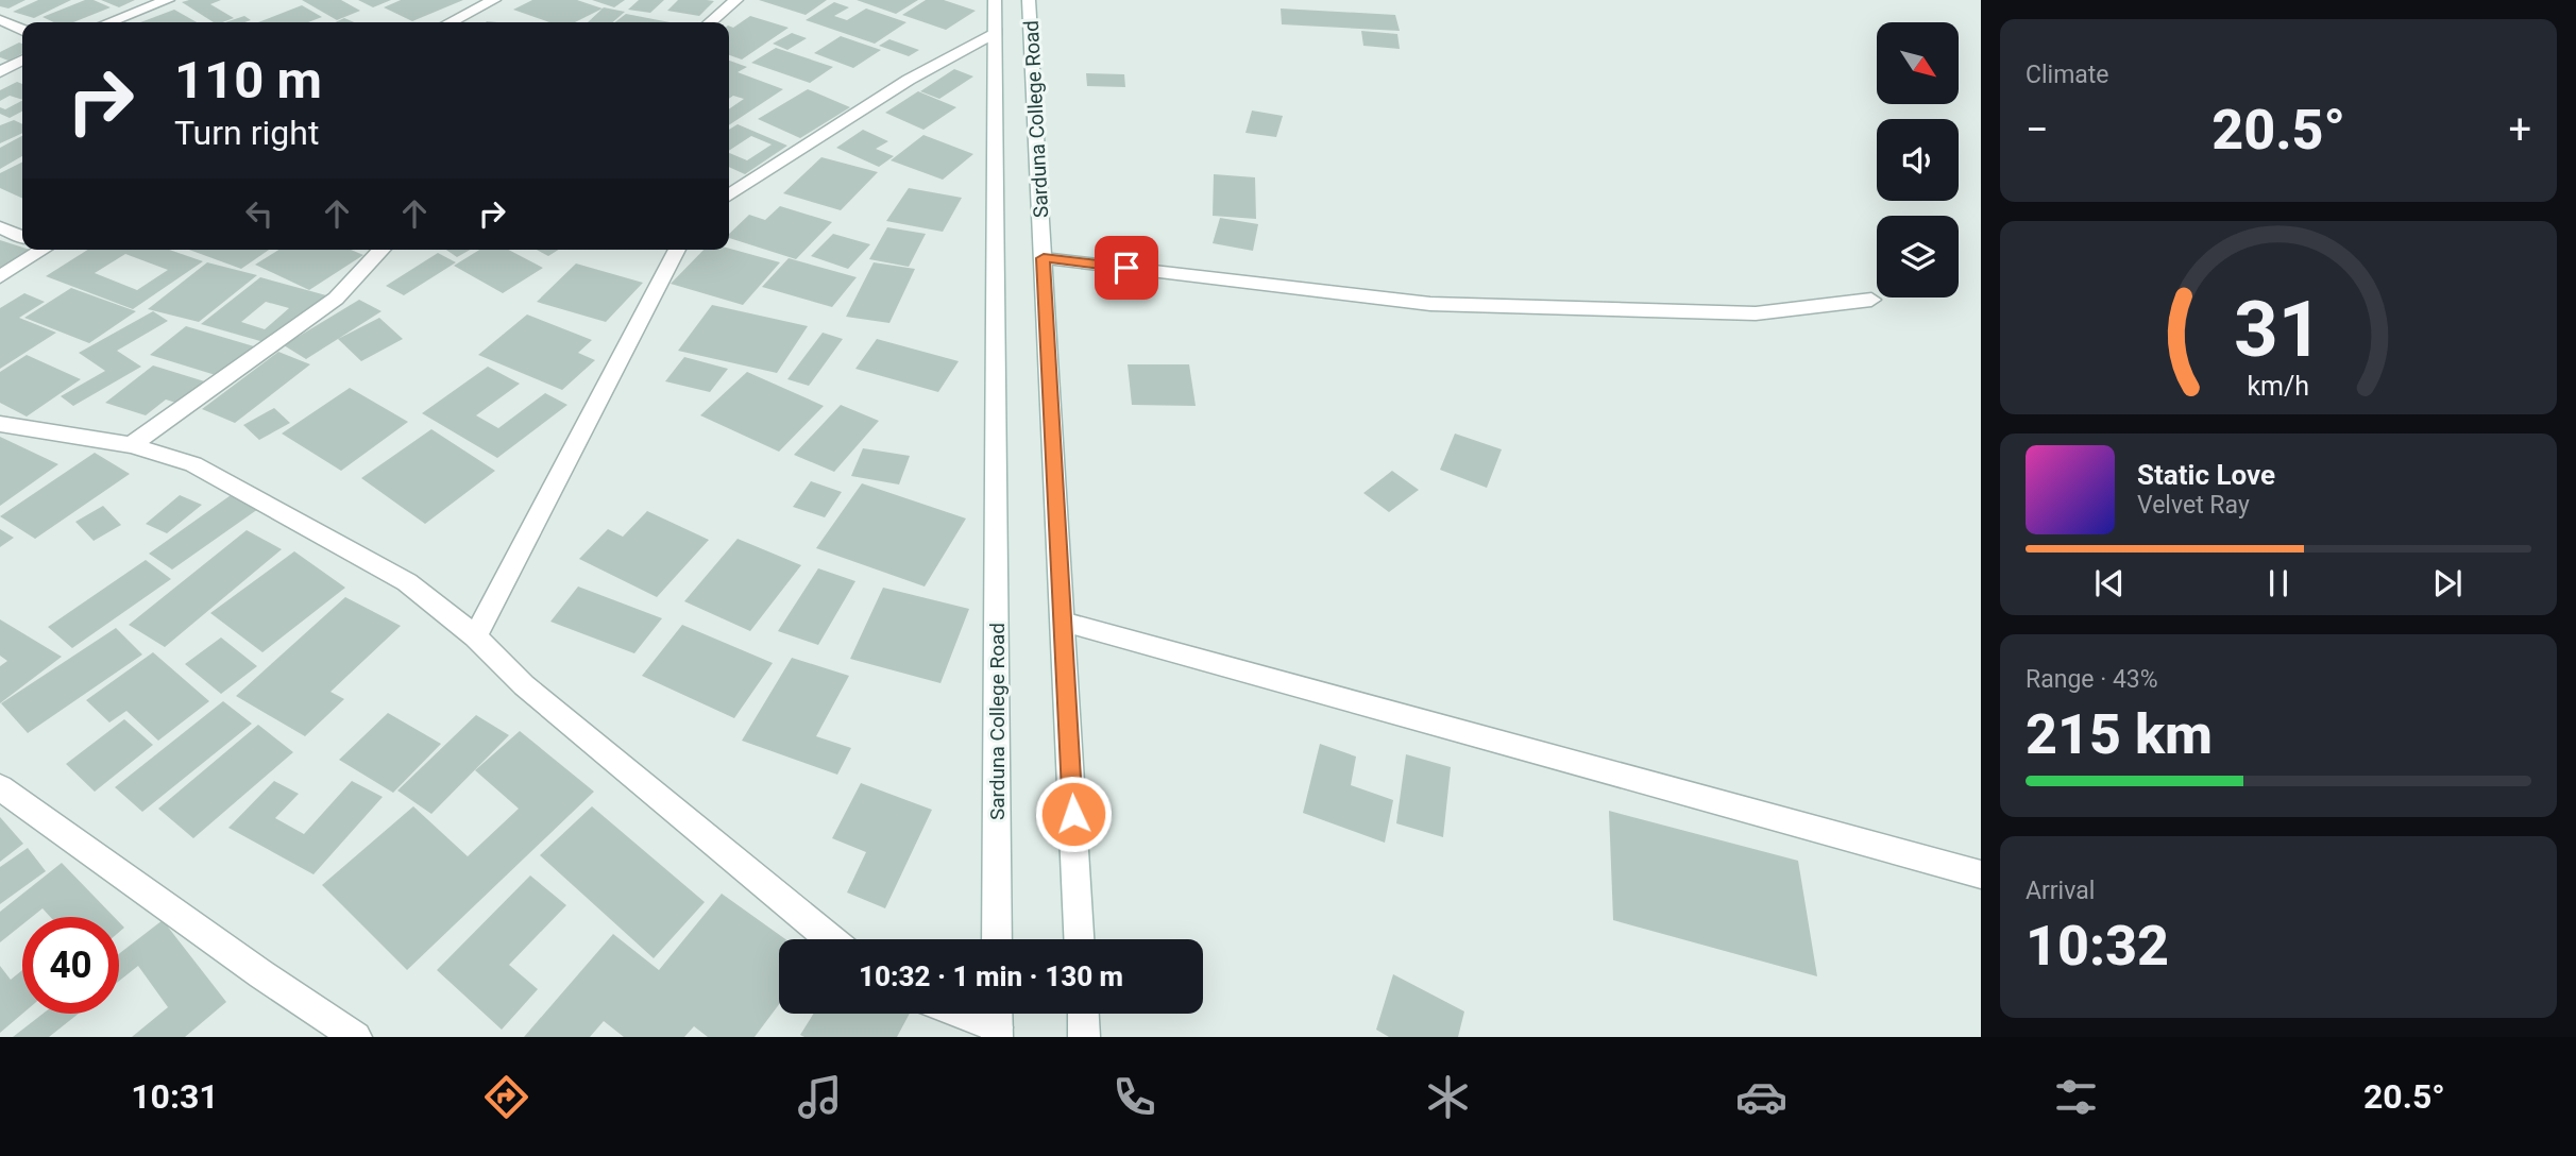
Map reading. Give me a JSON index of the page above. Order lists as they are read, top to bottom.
{
  "streets": {
    "street": ["Sarduna College Road"]
  },
  "north": "bottom right",
  "page": {
    "tile": [
      "Climate",
      ["Range · 43%", "215 km"],
      ["Arrival", "10:32"]
    ],
    "turn": ["110 m", "Turn right"],
    "heat": ["−", "20.5°", "+"],
    "song": ["Static Love", "Velvet Ray"],
    "limit": "40",
    "trip": "10:32 · 1 min · 130 m",
    "tabs": ["10:31", "20.5°"],
    "gauge": ["31", "km/h"]
  }
}
